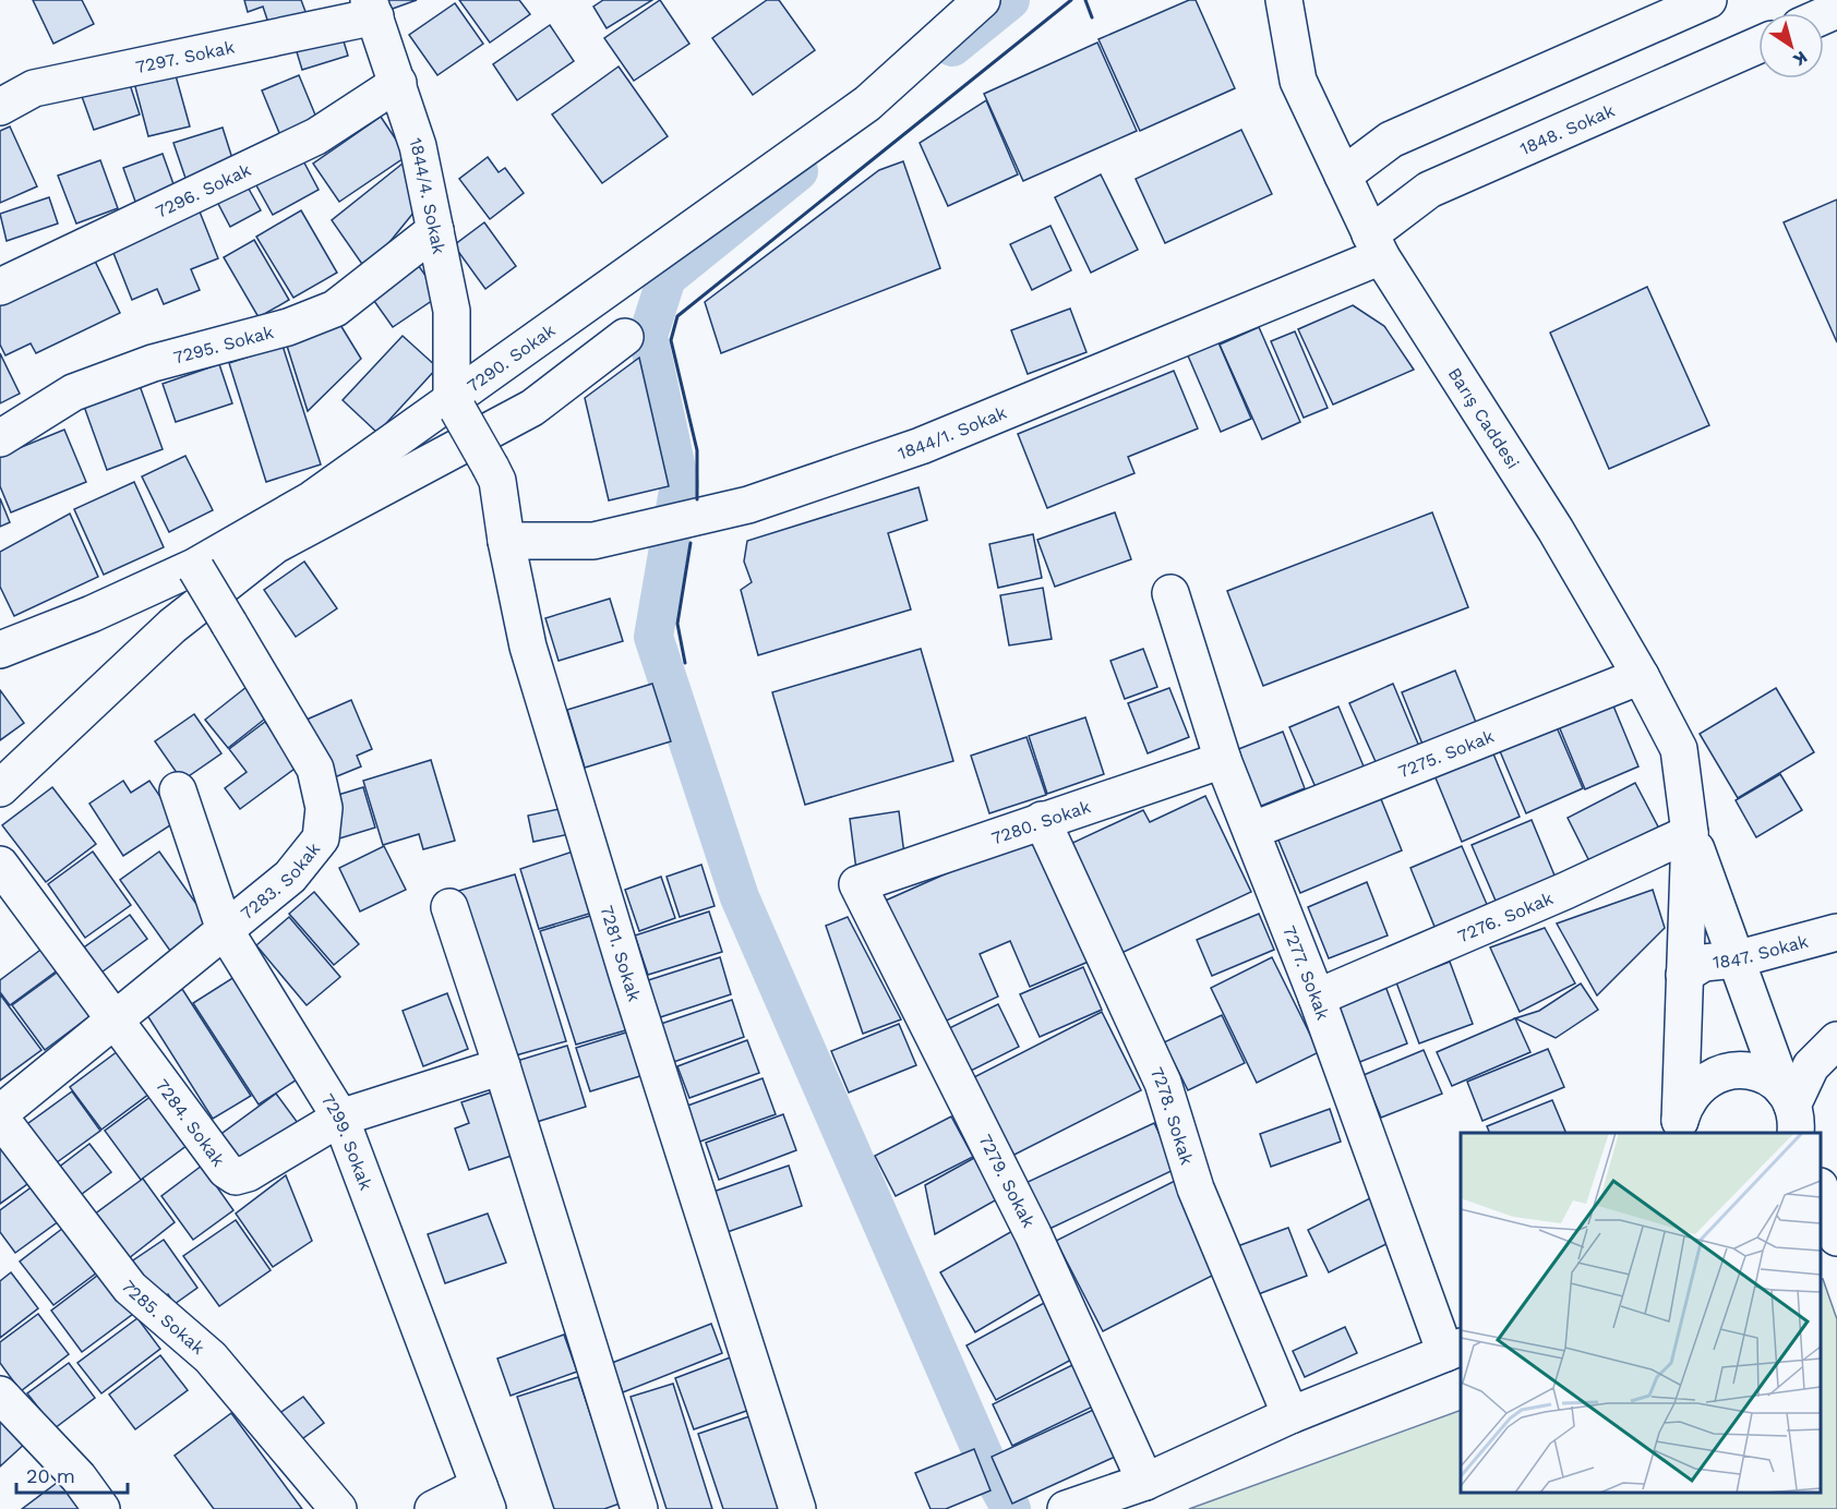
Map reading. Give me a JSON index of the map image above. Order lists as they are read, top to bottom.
{
  "streets": {
    "street": [
      "7297. Sokak",
      "1848. Sokak",
      "7296. Sokak",
      "1844/4. Sokak",
      "7295. Sokak",
      "7290. Sokak",
      "Barış Caddesi",
      "1844/1. Sokak",
      "7275. Sokak",
      "7280. Sokak",
      "7283. Sokak",
      "7276. Sokak",
      "1847. Sokak",
      "7281. Sokak",
      "7277. Sokak",
      "7278. Sokak",
      "7284. Sokak",
      "7299. Sokak",
      "7279. Sokak",
      "7285. Sokak"
    ]
  },
  "crossings": [
    ["7297. Sokak", "1844/4. Sokak"],
    ["1848. Sokak", "Barış Caddesi"],
    ["1848. Sokak", "1844/1. Sokak"],
    ["7296. Sokak", "1844/4. Sokak"],
    ["1844/4. Sokak", "7295. Sokak"],
    ["1844/4. Sokak", "7290. Sokak"],
    ["1844/4. Sokak", "7281. Sokak"],
    ["7290. Sokak", "7283. Sokak"],
    ["7290. Sokak", "7281. Sokak"],
    ["Barış Caddesi", "1844/1. Sokak"],
    ["Barış Caddesi", "7275. Sokak"],
    ["Barış Caddesi", "7276. Sokak"],
    ["1844/1. Sokak", "7281. Sokak"],
    ["7275. Sokak", "7277. Sokak"],
    ["7280. Sokak", "7277. Sokak"],
    ["7280. Sokak", "7278. Sokak"],
    ["7280. Sokak", "7279. Sokak"],
    ["7283. Sokak", "7284. Sokak"],
    ["7283. Sokak", "7299. Sokak"],
    ["7283. Sokak", "7285. Sokak"],
    ["7276. Sokak", "7277. Sokak"],
    ["7284. Sokak", "7299. Sokak"]
  ],
  "scale_bar": "20 m",
  "north": "bottom right"
}
